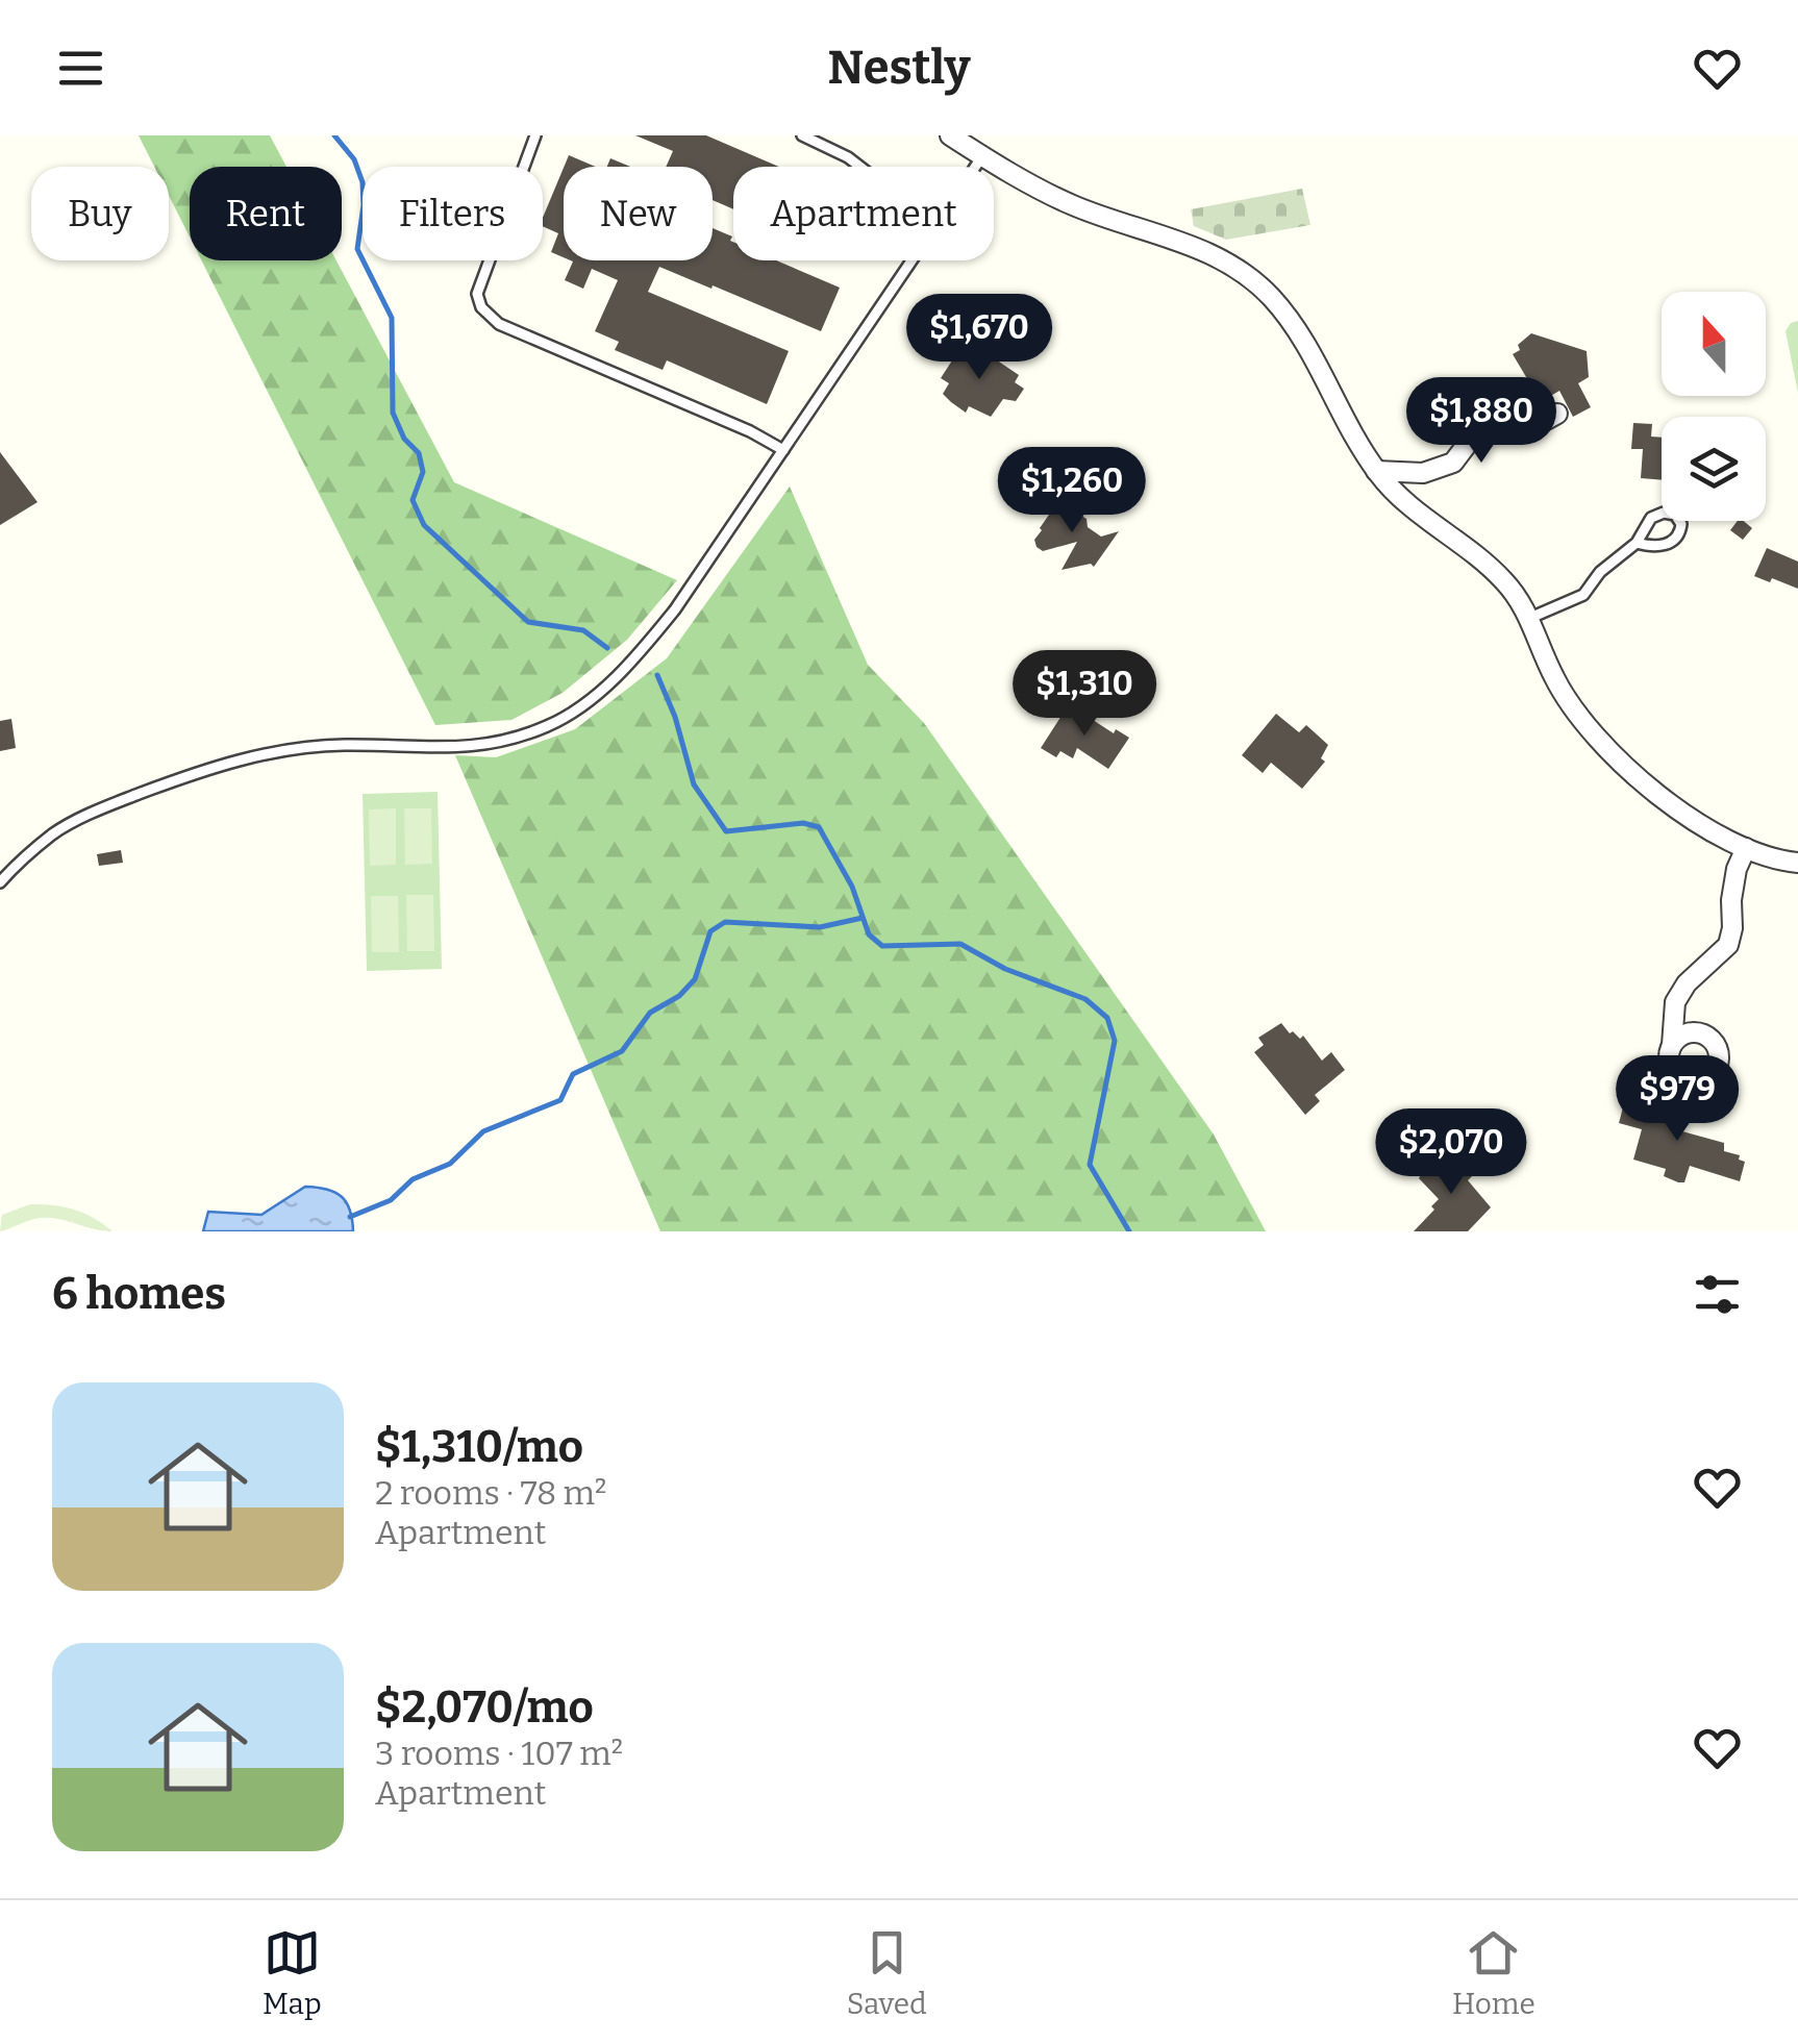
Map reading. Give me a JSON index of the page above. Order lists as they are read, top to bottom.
{
  "north": "top",
  "page": {
    "header": "Nestly",
    "chip": [
      "Buy",
      "Rent",
      "Filters",
      "New",
      "Apartment"
    ],
    "price": [
      "$1,670",
      "$1,880",
      "$1,260",
      "$1,310",
      "$979",
      "$2,070"
    ],
    "heading": "6 homes",
    "list": [
      {
        "name": "$1,310/mo",
        "note": "2 rooms · 78 m² · Apartment"
      },
      {
        "name": "$2,070/mo",
        "note": "3 rooms · 107 m² · Apartment"
      }
    ],
    "tabs": ["Map", "Saved", "Home"]
  }
}
